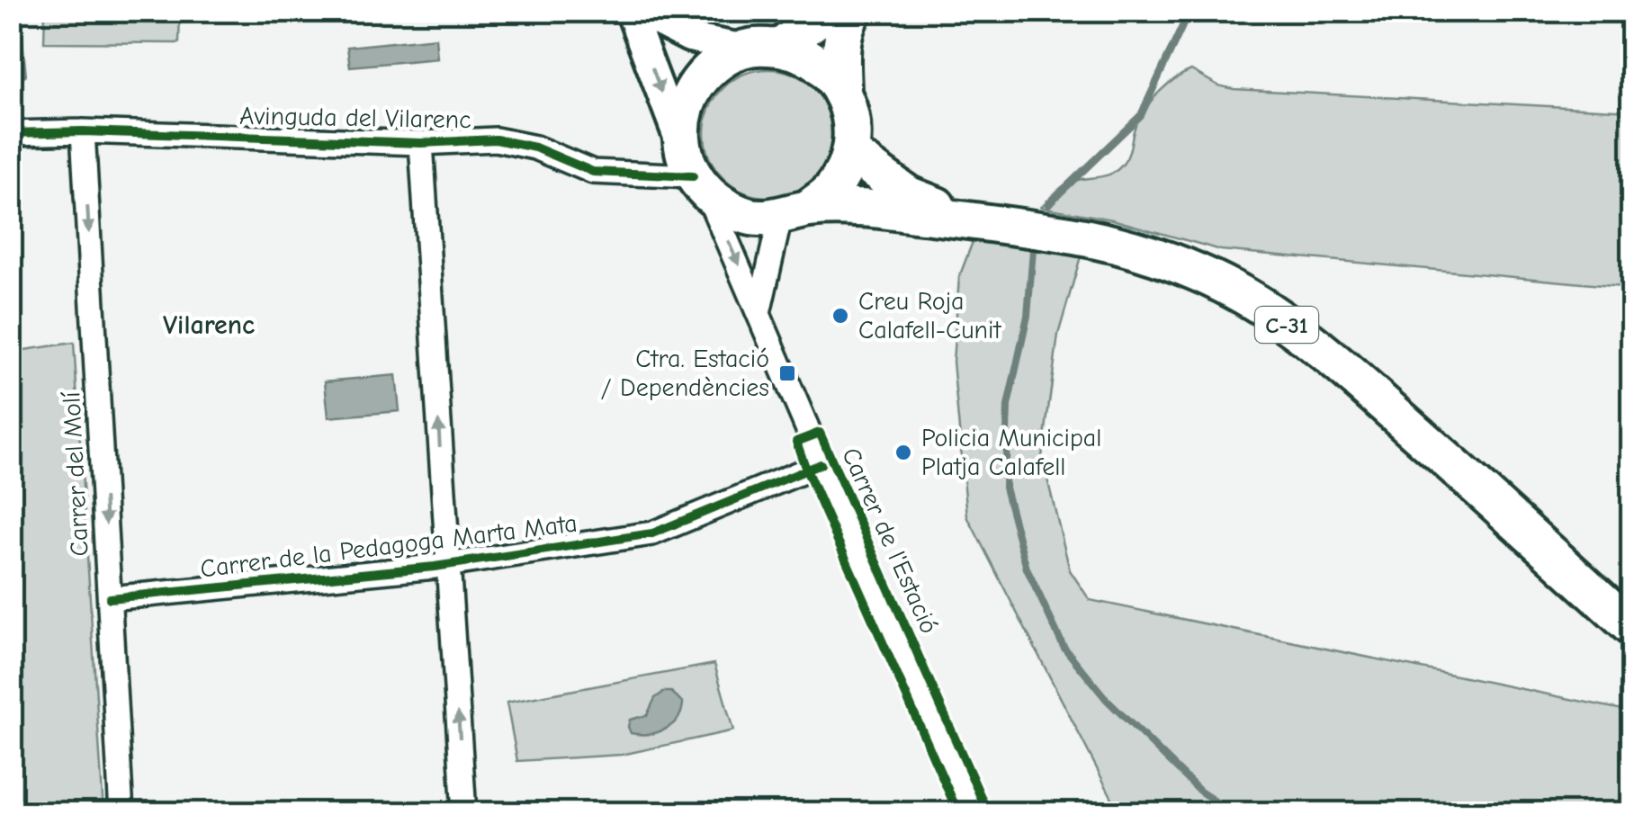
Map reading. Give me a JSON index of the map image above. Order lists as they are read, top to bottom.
{
  "streets": {
    "main road": ["C-31"],
    "street": [
      "Avinguda del Vilarenc",
      "Carrer del Molí",
      "Carrer de l'Estació",
      "Carrer de la Pedagoga Marta Mata"
    ]
  },
  "crossings": [
    ["Avinguda del Vilarenc", "C-31"],
    ["Avinguda del Vilarenc", "Carrer del Molí"],
    ["Avinguda del Vilarenc", "Carrer de l'Estació"],
    ["C-31", "Carrer de l'Estació"],
    ["Carrer del Molí", "Carrer de la Pedagoga Marta Mata"],
    ["Carrer de l'Estació", "Carrer de la Pedagoga Marta Mata"]
  ],
  "one_way": ["Carrer del Molí"],
  "districts": ["Vilarenc"],
  "places": {
    "other": ["Creu Roja Calafell-Cunit", "Policia Municipal Platja Calafell"],
    "transit": ["Ctra. Estació / Dependències"]
  }
}
